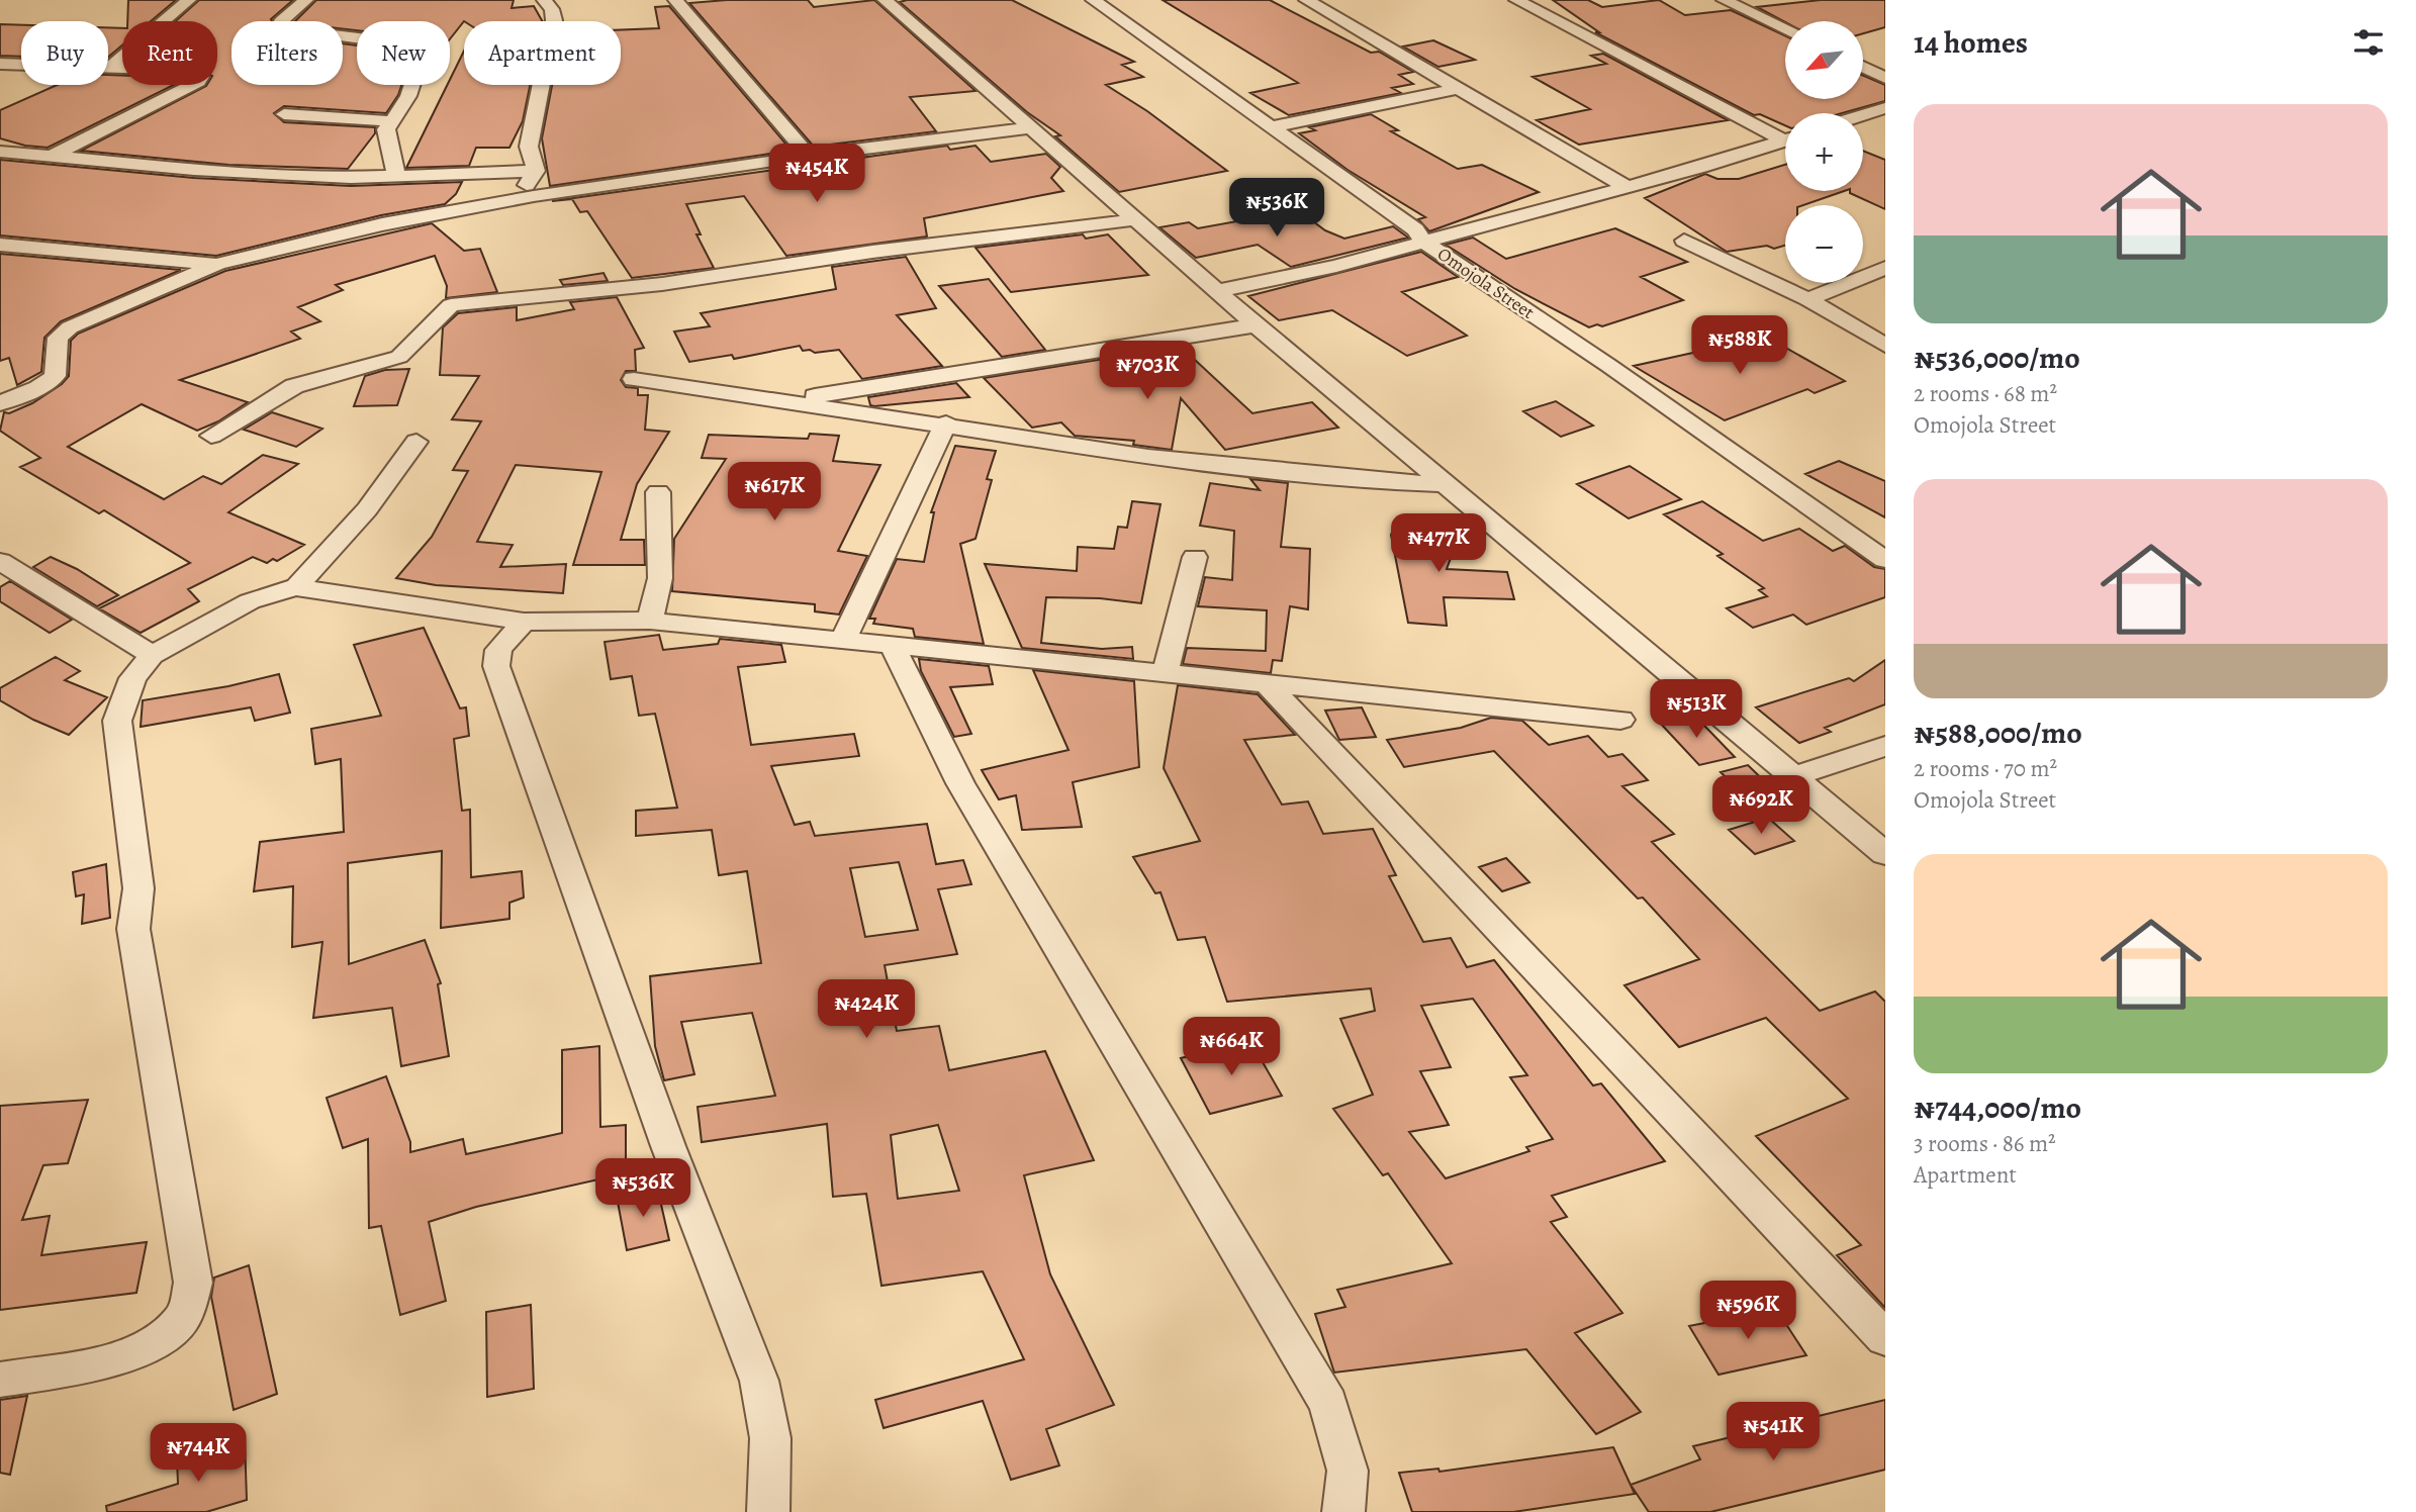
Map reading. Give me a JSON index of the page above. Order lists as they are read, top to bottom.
{
  "streets": {
    "street": ["Omojola Street"]
  },
  "north": "bottom left",
  "page": {
    "heading": "14 homes",
    "map_buttons": ["+", "−"],
    "chip": [
      "Buy",
      "Rent",
      "Filters",
      "New",
      "Apartment"
    ],
    "list": [
      {
        "name": "₦536,000/mo",
        "note": "2 rooms · 68 m² · Omojola Street"
      },
      {
        "name": "₦588,000/mo",
        "note": "2 rooms · 70 m² · Omojola Street"
      },
      {
        "name": "₦744,000/mo",
        "note": "3 rooms · 86 m² · Apartment"
      }
    ],
    "price": [
      "₦454K",
      "₦536K",
      "₦588K",
      "₦703K",
      "₦617K",
      "₦477K",
      "₦513K",
      "₦692K",
      "₦424K",
      "₦664K",
      "₦536K",
      "₦596K",
      "₦541K",
      "₦744K"
    ]
  }
}
